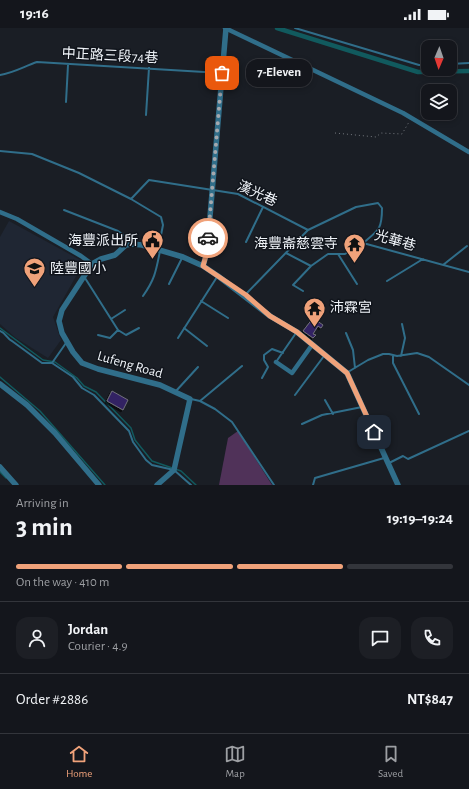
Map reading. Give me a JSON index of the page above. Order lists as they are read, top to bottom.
{
  "streets": {
    "street": ["Lufeng Road"],
    "lane": ["中正路三段74巷", "漢光巷", "光華巷"]
  },
  "places": {
    "other": ["7-Eleven"],
    "public building": ["海豐派出所"],
    "temple": ["海豐崙慈雲寺", "沛霖宮"],
    "school or university": ["陸豐國小"]
  },
  "north": "bottom",
  "page": {
    "status": "19:16",
    "bubble": "7-Eleven",
    "heading": ["3 min", "Arriving in", "19:19–19:24"],
    "panel": [
      "Jordan",
      "Courier · 4.9",
      "Order #2886",
      "NT$847"
    ],
    "bar": "On the way · 410 m",
    "tabs": ["Home", "Map", "Saved"]
  }
}
